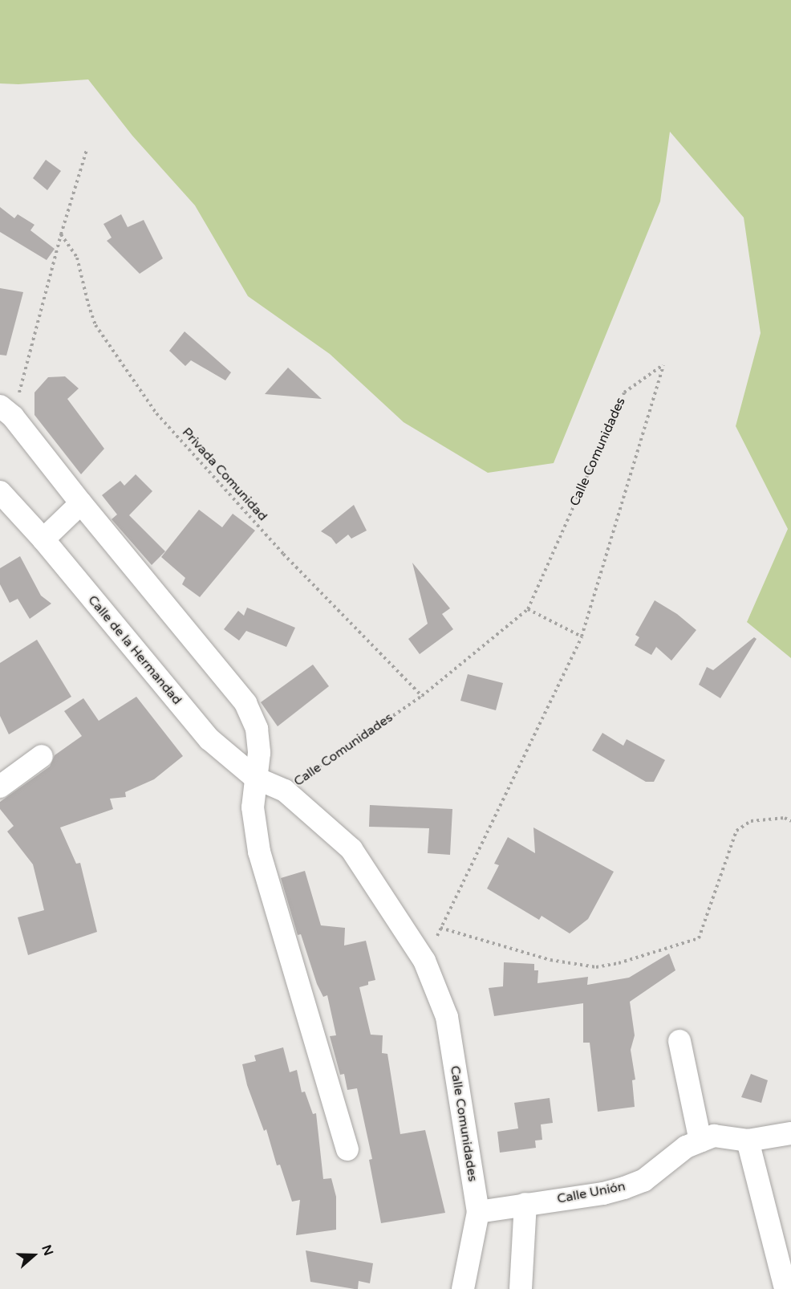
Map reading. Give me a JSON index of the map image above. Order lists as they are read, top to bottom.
{
  "streets": {
    "street": ["Calle Comunidades", "Calle de la Hermandad", "Calle Unión"],
    "path": ["Privada Comunidad"]
  },
  "crossings": [
    ["Calle Comunidades", "Privada Comunidad"],
    ["Calle Comunidades", "Calle de la Hermandad"],
    ["Calle Comunidades", "Calle Unión"]
  ],
  "north": "right"
}
